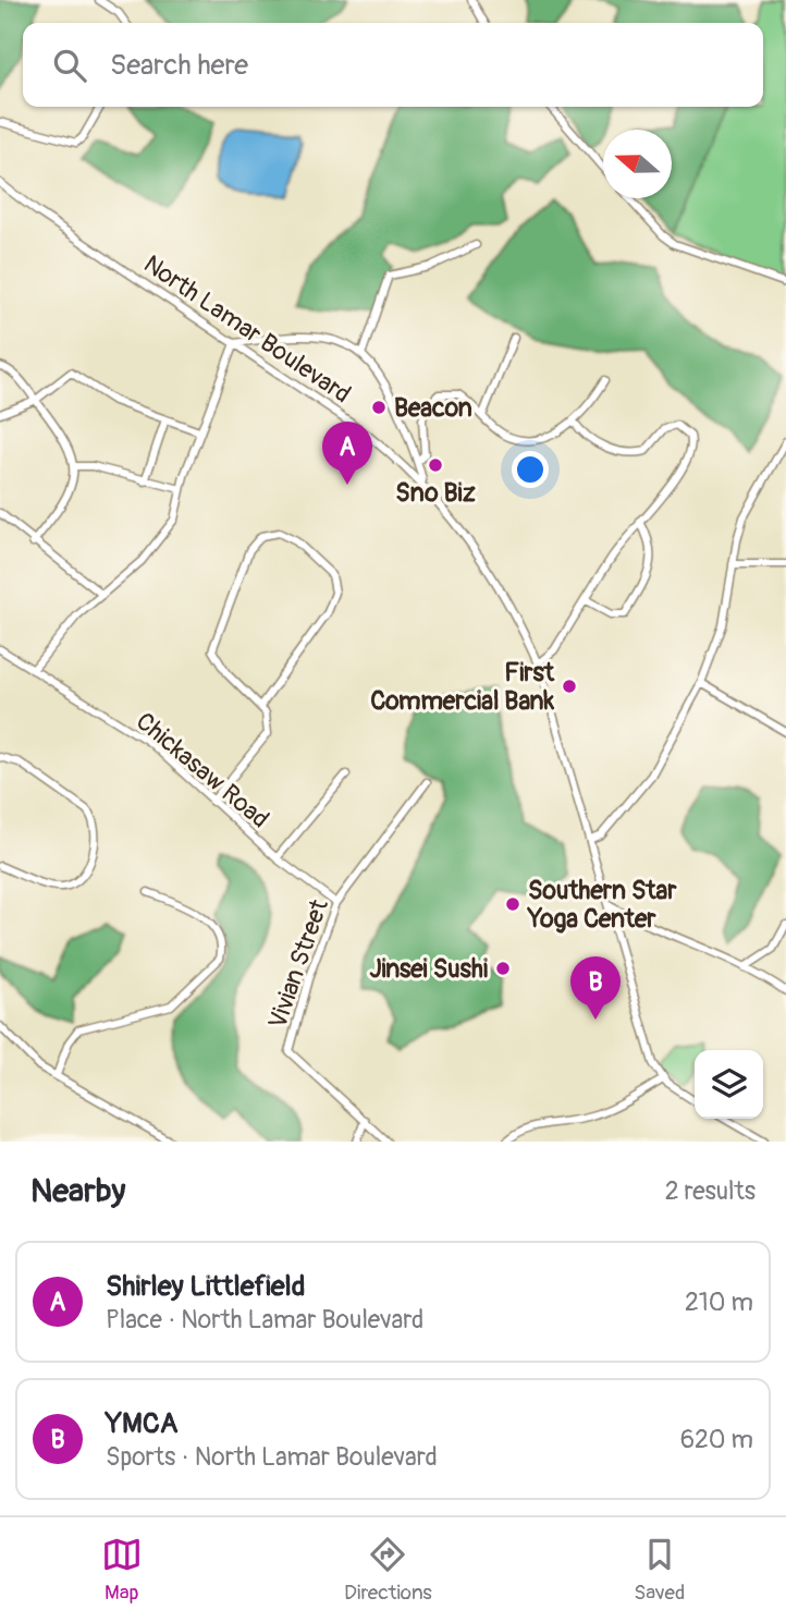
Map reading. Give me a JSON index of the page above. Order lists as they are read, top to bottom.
{
  "streets": {
    "street": ["North Lamar Boulevard", "Chickasaw Road", "Vivian Street"]
  },
  "crossings": [
    ["Chickasaw Road", "Vivian Street"]
  ],
  "places": [
    "Beacon",
    "Sno Biz",
    "First Commercial Bank",
    "Southern Star Yoga Center",
    "Jinsei Sushi"
  ],
  "north": "left",
  "page": {
    "search": "Search here",
    "pins": ["A", "B"],
    "heading": ["Nearby", "2 results"],
    "list": [
      {
        "mark": "A",
        "name": "Shirley Littlefield",
        "note": "Place · North Lamar Boulevard",
        "value": "210 m"
      },
      {
        "mark": "B",
        "name": "YMCA",
        "note": "Sports · North Lamar Boulevard",
        "value": "620 m"
      }
    ],
    "nav": ["Map", "Directions", "Saved"]
  }
}
